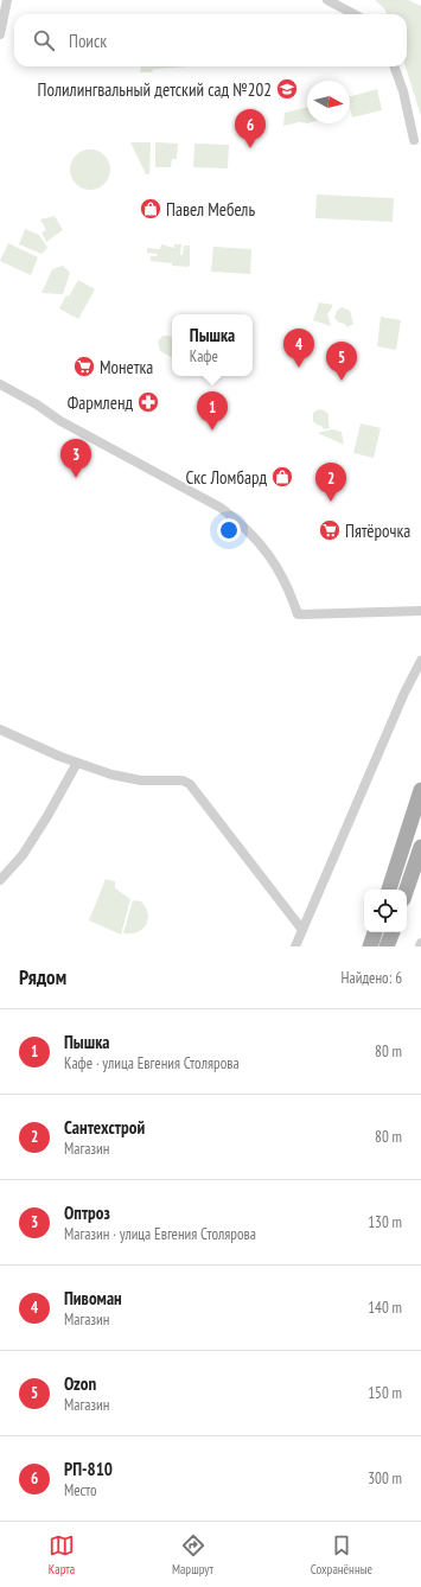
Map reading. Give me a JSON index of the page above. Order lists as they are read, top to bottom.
{
  "places": {
    "school or university": ["Полилингвальный детский сад №202"],
    "shop": ["Павел Мебель", "Скс Ломбард"],
    "supermarket": ["Монетка", "Пятёрочка"],
    "pharmacy": ["Фармленд"]
  },
  "north": "right",
  "page": {
    "search": "Поиск",
    "pins": [
      "6",
      "4",
      "5",
      "1",
      "3",
      "2"
    ],
    "popup": ["Пышка", "Кафе"],
    "heading": ["Рядом", "Найдено: 6"],
    "list": [
      {
        "mark": "1",
        "name": "Пышка",
        "note": "Кафе · улица Евгения Столярова",
        "value": "80 m"
      },
      {
        "mark": "2",
        "name": "Сантехстрой",
        "note": "Магазин",
        "value": "80 m"
      },
      {
        "mark": "3",
        "name": "Оптроз",
        "note": "Магазин · улица Евгения Столярова",
        "value": "130 m"
      },
      {
        "mark": "4",
        "name": "Пивоман",
        "note": "Магазин",
        "value": "140 m"
      },
      {
        "mark": "5",
        "name": "Ozon",
        "note": "Магазин",
        "value": "150 m"
      },
      {
        "mark": "6",
        "name": "РП-810",
        "note": "Место",
        "value": "300 m"
      }
    ],
    "nav": ["Карта", "Маршрут", "Сохранённые"]
  }
}
